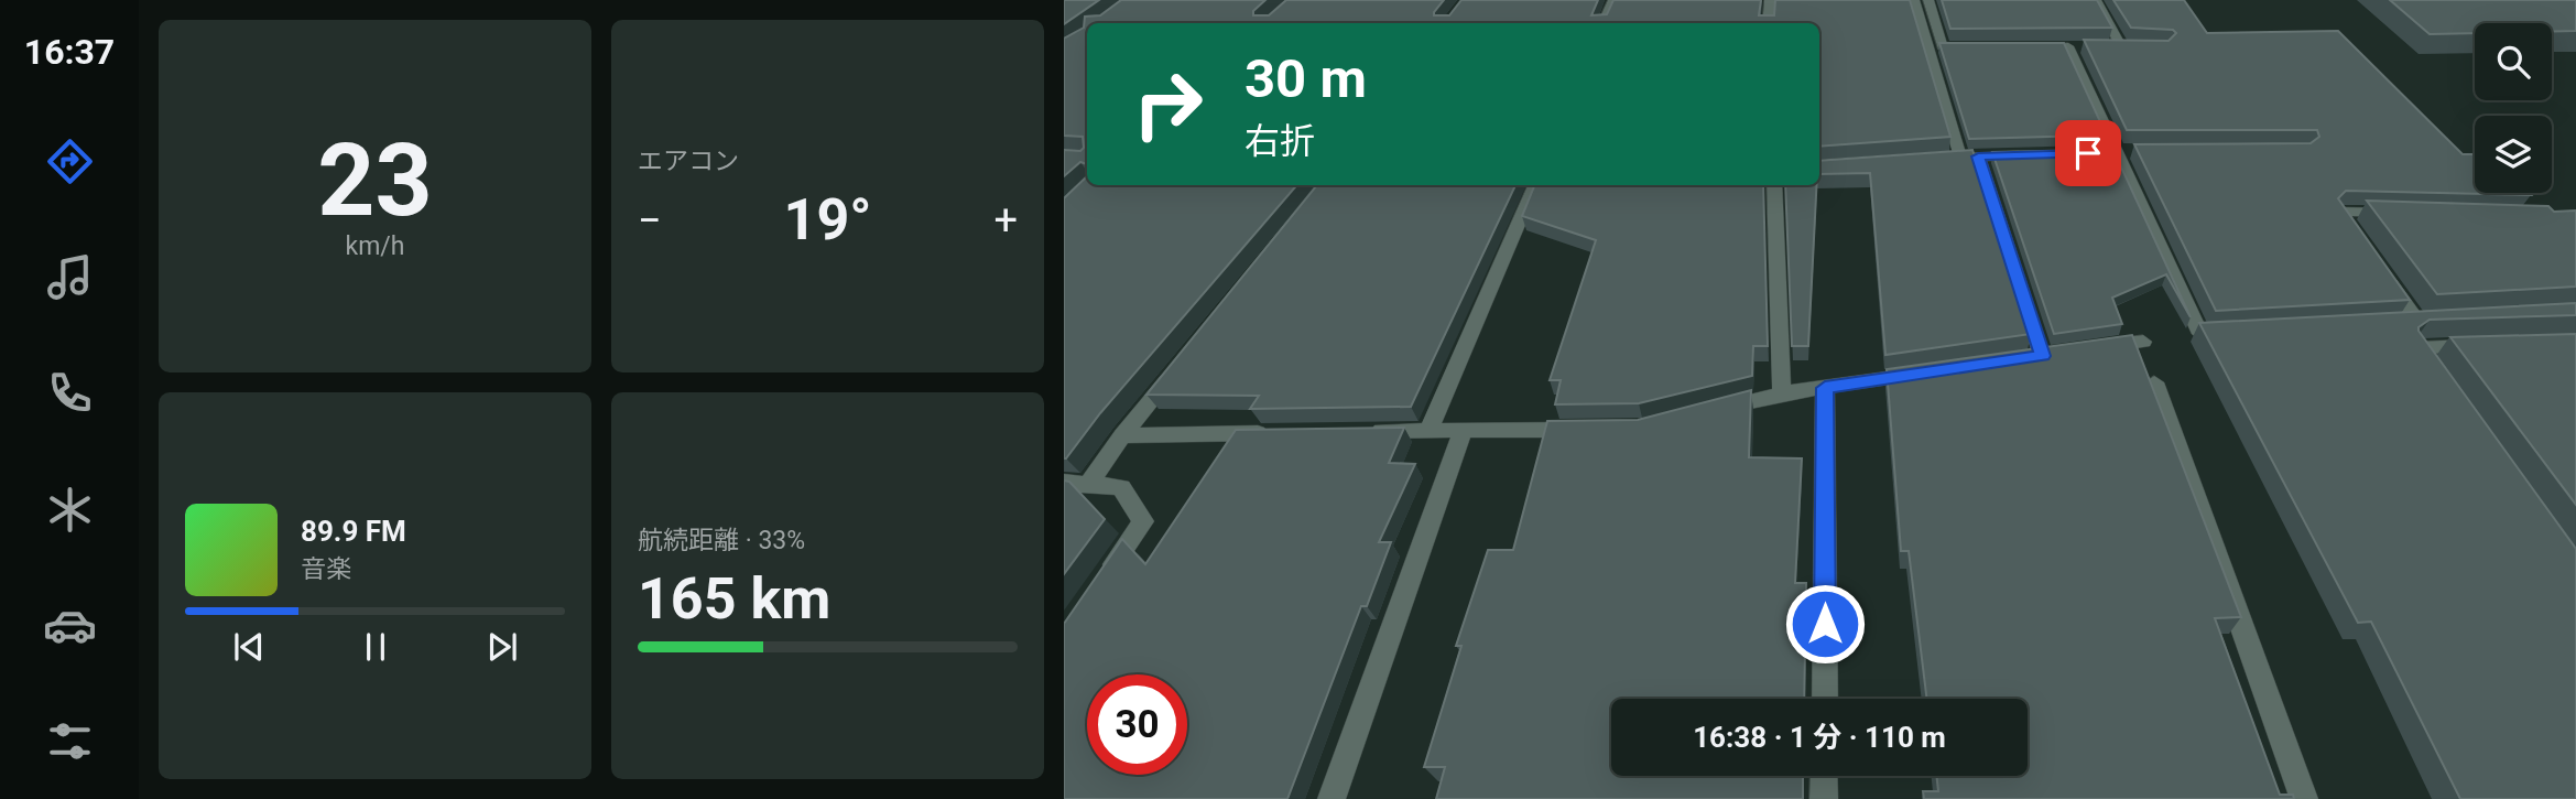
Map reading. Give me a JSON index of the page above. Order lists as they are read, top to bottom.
{
  "page": {
    "tabs": "16:37",
    "tile": [
      ["23", "km/h"],
      "エアコン",
      ["航続距離 · 33%", "165 km"]
    ],
    "turn": ["30 m", "右折"],
    "heat": ["−", "19°", "+"],
    "song": ["89.9 FM", "音楽"],
    "limit": "30",
    "trip": "16:38 · 1 分 · 110 m"
  }
}
